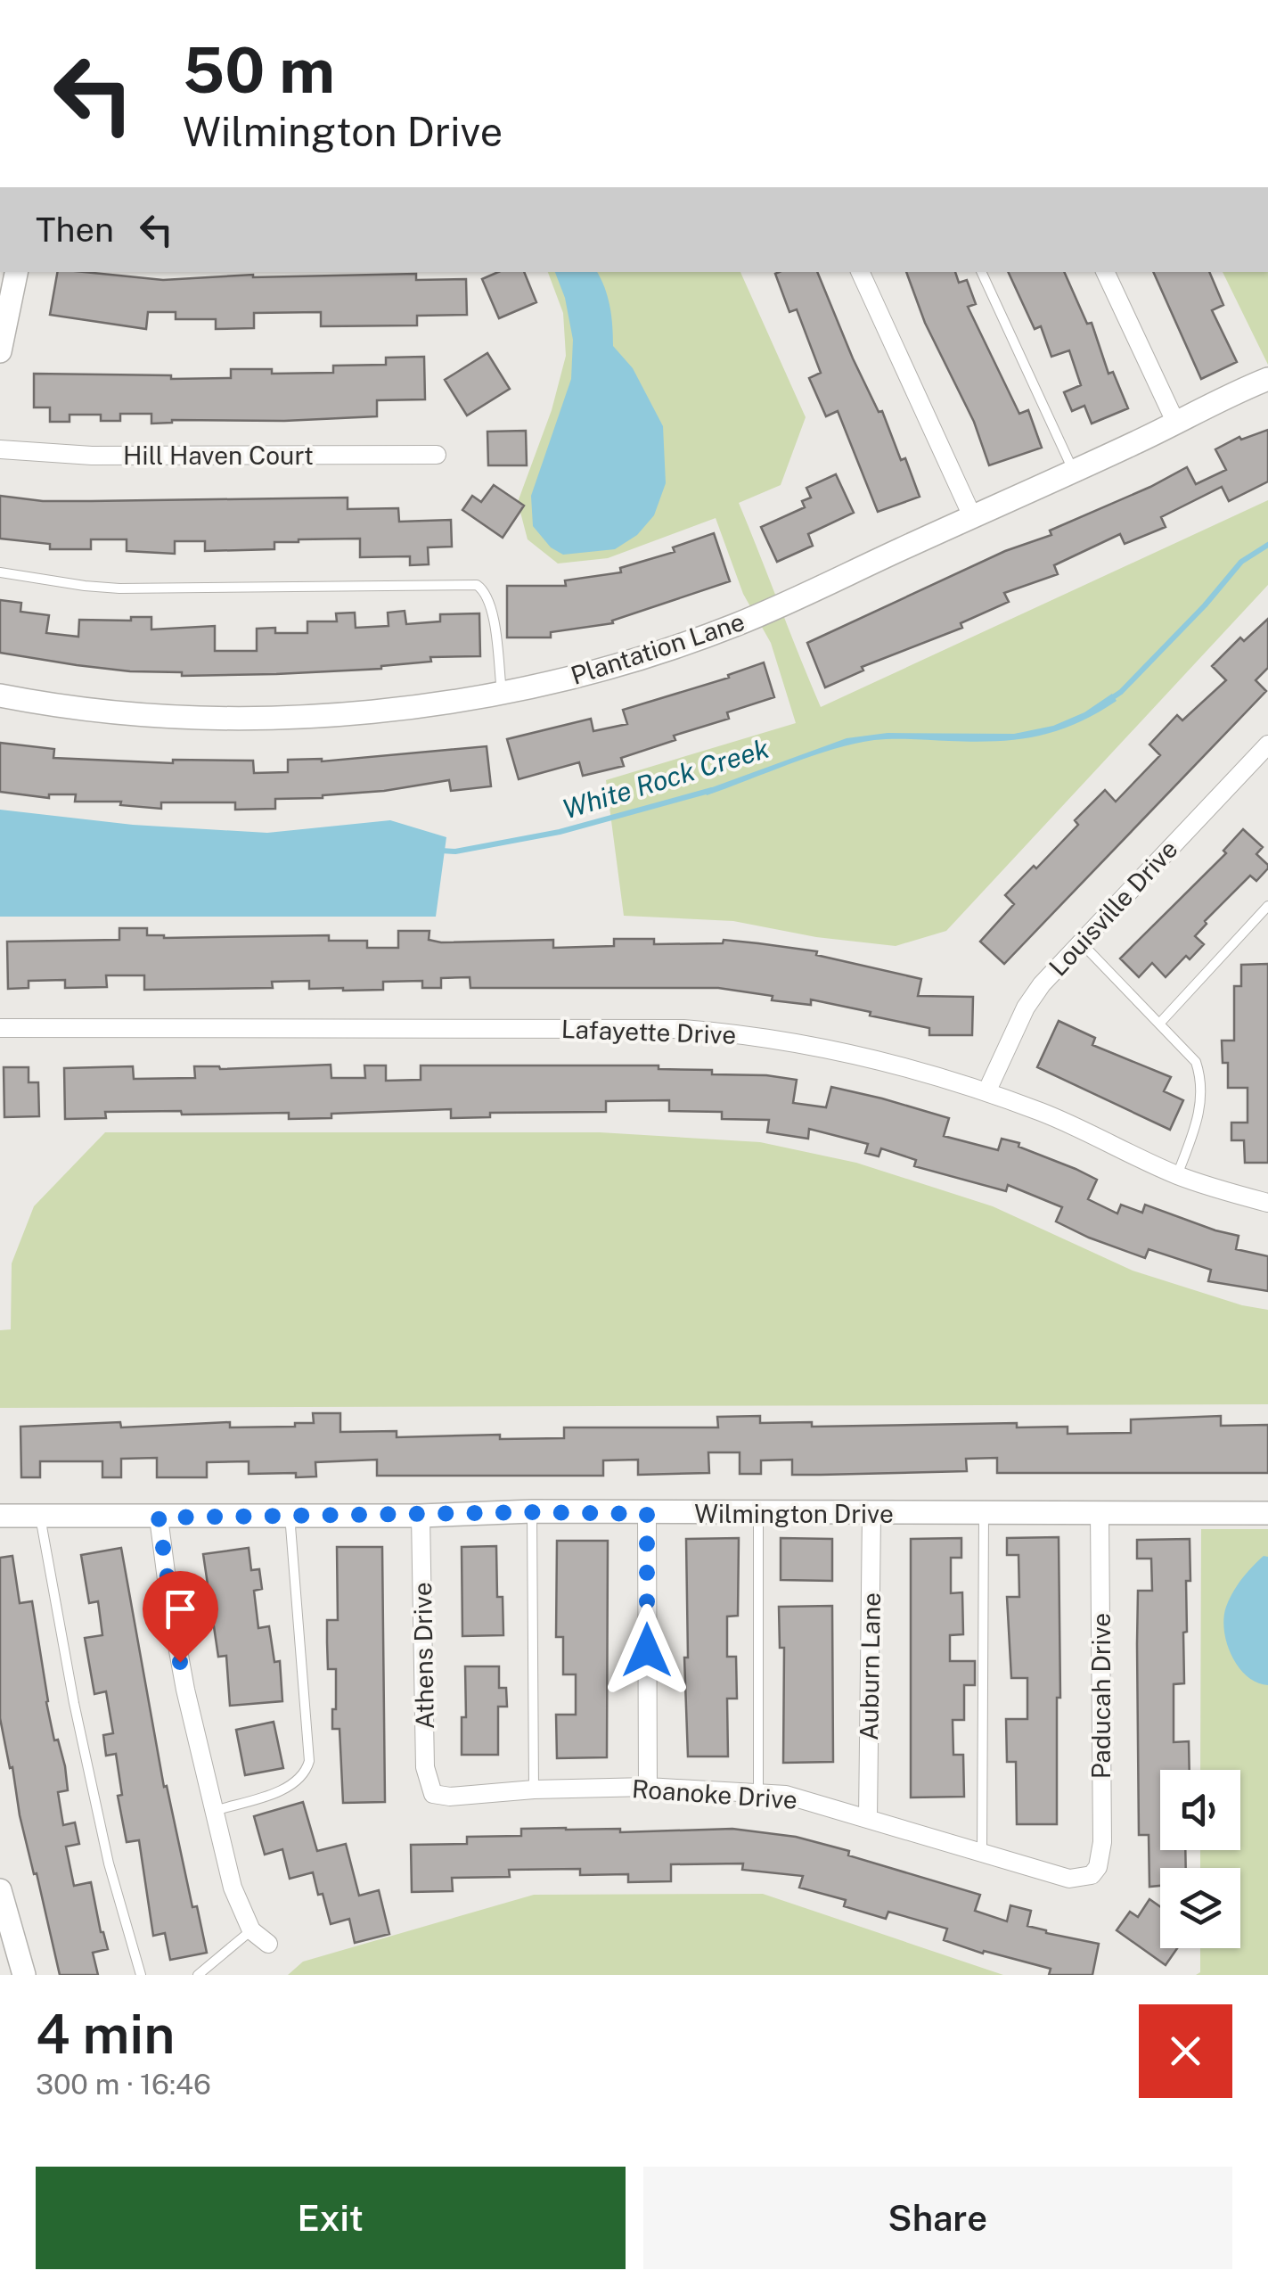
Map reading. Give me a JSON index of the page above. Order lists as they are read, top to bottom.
{
  "streets": {
    "street": [
      "Hill Haven Court",
      "Plantation Lane",
      "Louisville Drive",
      "Lafayette Drive",
      "Wilmington Drive",
      "Athens Drive",
      "Auburn Lane",
      "Paducah Drive",
      "Roanoke Drive"
    ]
  },
  "crossings": [
    ["Louisville Drive", "Lafayette Drive"],
    ["Wilmington Drive", "Athens Drive"],
    ["Wilmington Drive", "Auburn Lane"],
    ["Wilmington Drive", "Paducah Drive"],
    ["Athens Drive", "Roanoke Drive"],
    ["Auburn Lane", "Roanoke Drive"],
    ["Paducah Drive", "Roanoke Drive"]
  ],
  "water": ["White Rock Creek"],
  "page": {
    "turn": ["50 m", "Wilmington Drive"],
    "then": "Then",
    "heading": ["4 min", "300 m · 16:46"],
    "buttons": ["Exit", "Share"]
  }
}
